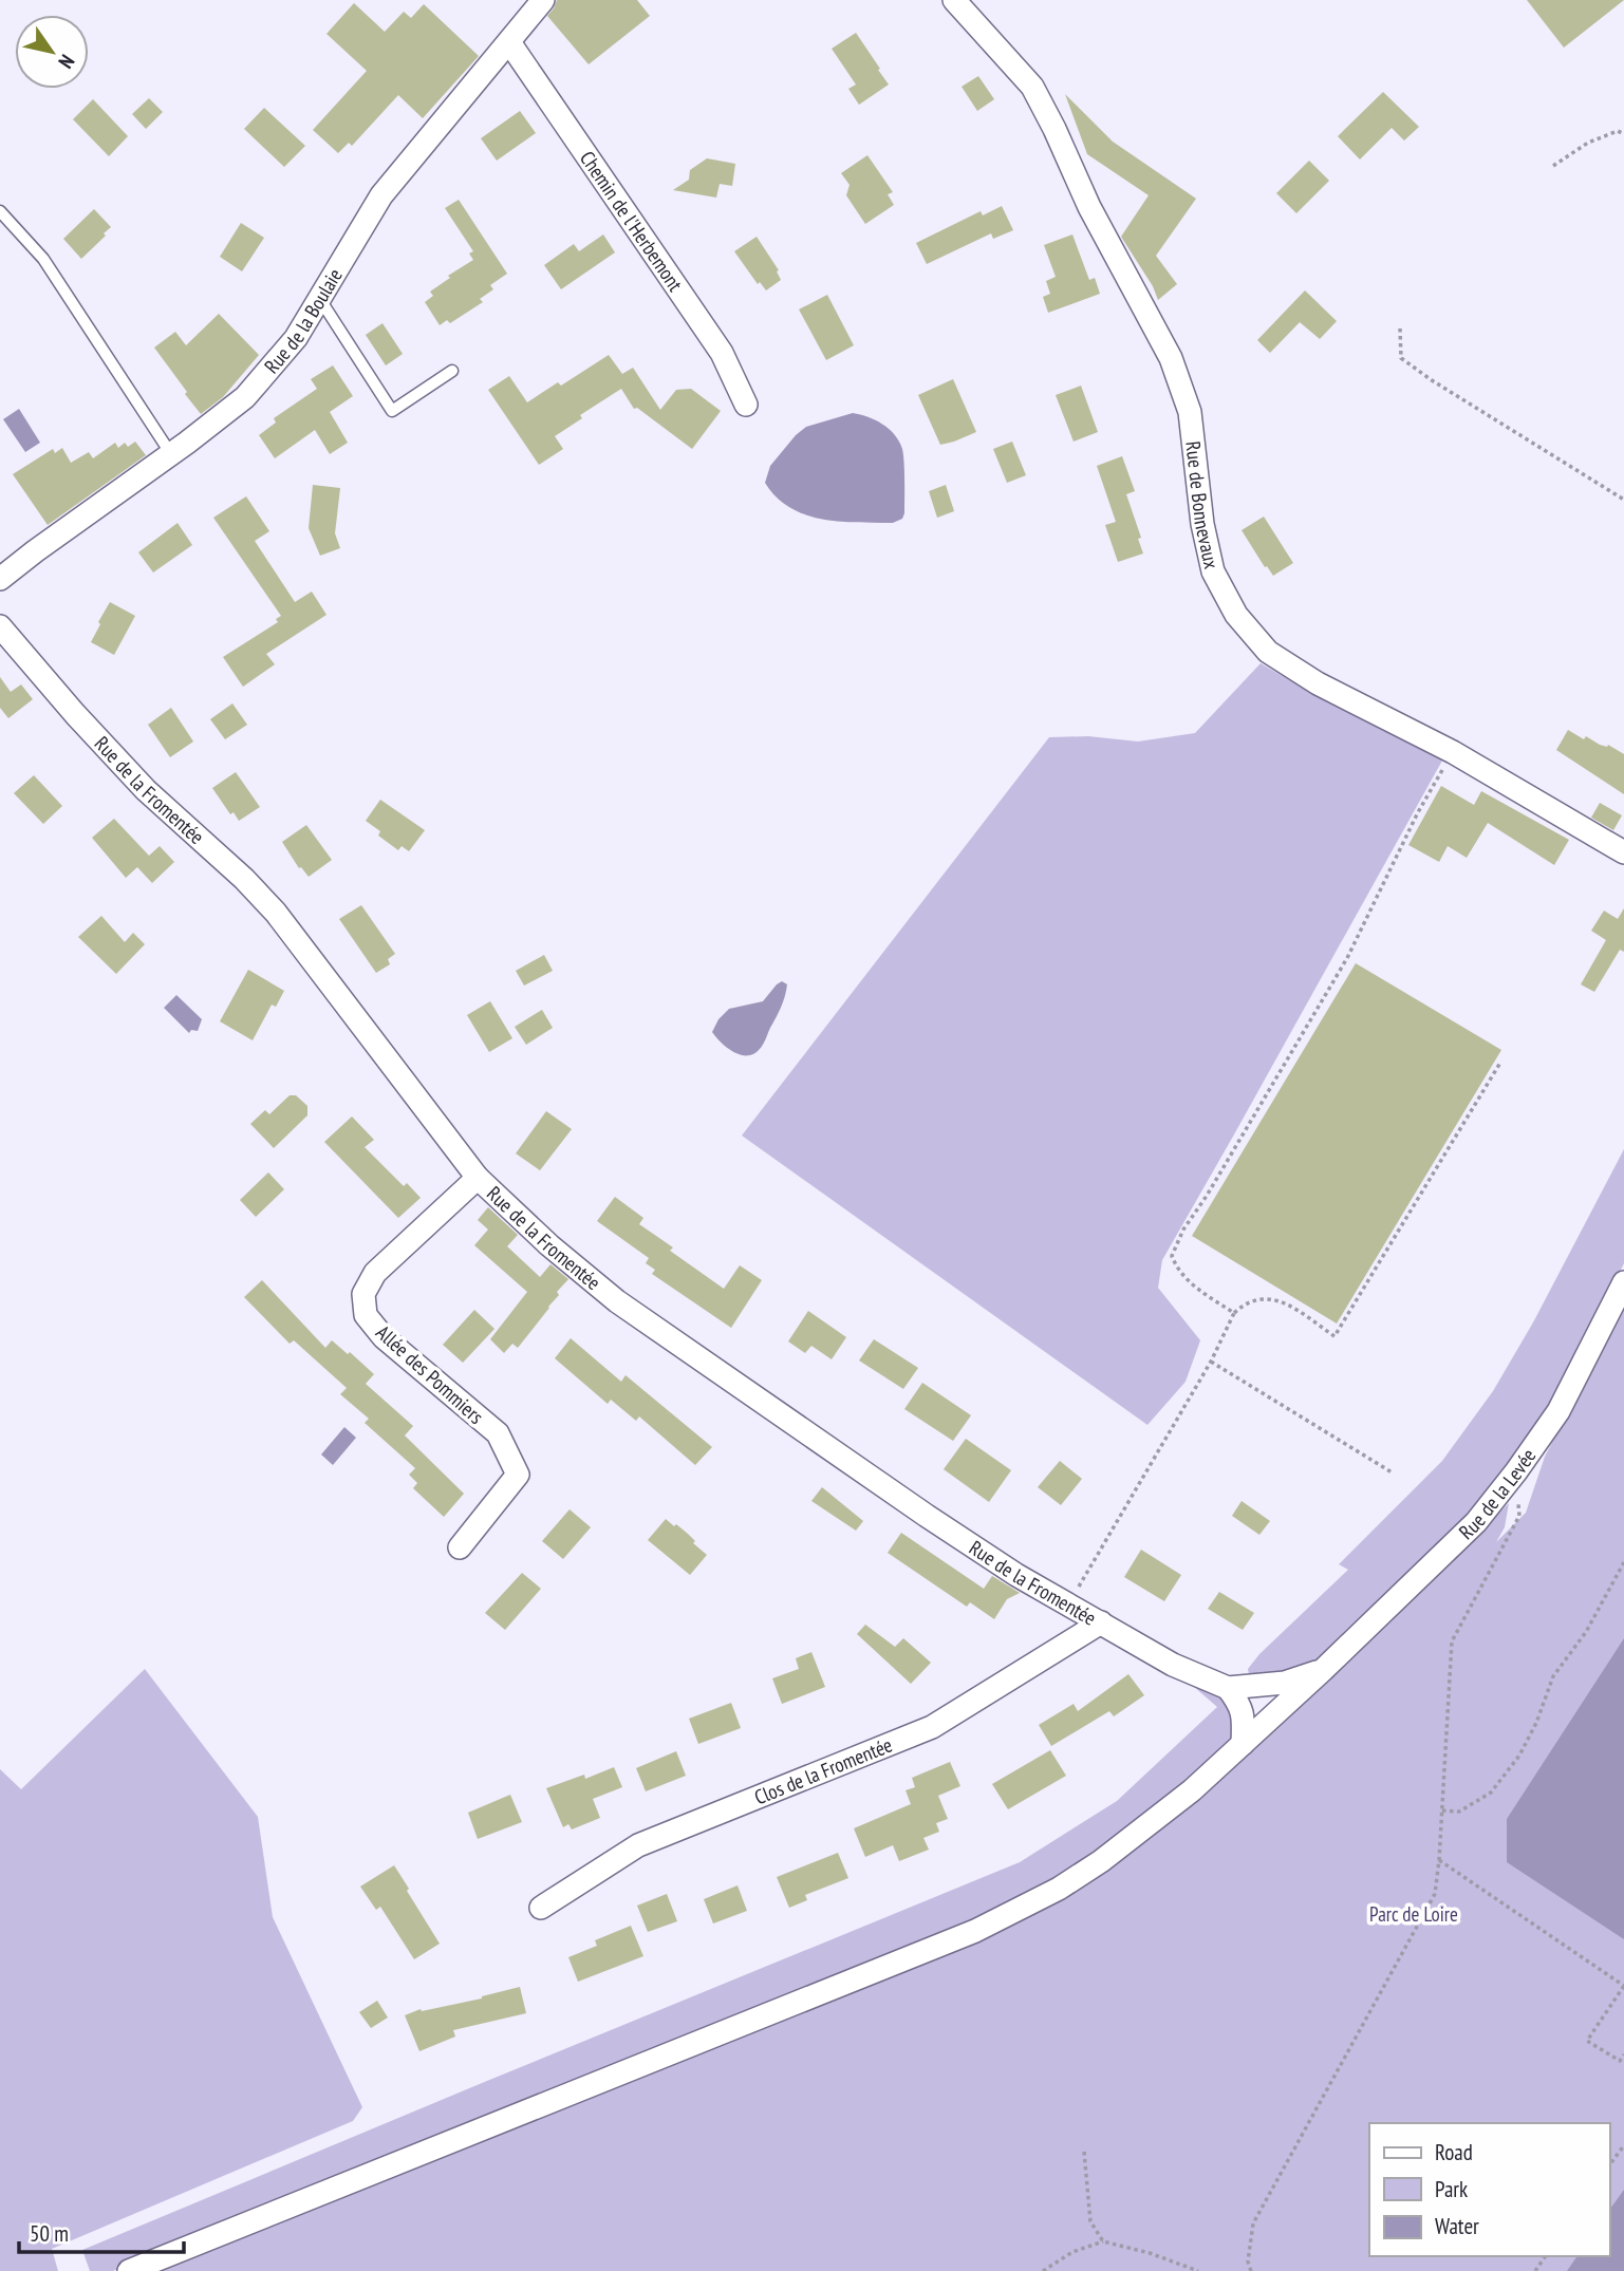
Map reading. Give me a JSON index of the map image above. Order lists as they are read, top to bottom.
{
  "streets": {
    "street": [
      "Chemin de l'Herbemont",
      "Rue de la Boulaie",
      "Rue de Bonnevaux",
      "Rue de la Fromentée",
      "Allée des Pommiers",
      "Rue de la Levée",
      "Clos de la Fromentée"
    ]
  },
  "crossings": [
    ["Chemin de l'Herbemont", "Rue de la Boulaie"],
    ["Rue de la Fromentée", "Allée des Pommiers"],
    ["Rue de la Fromentée", "Rue de la Levée"],
    ["Rue de la Fromentée", "Clos de la Fromentée"]
  ],
  "parks": ["Parc de Loire"],
  "legend": ["Road", "Park", "Water"],
  "scale_bar": "50 m",
  "north": "bottom right"
}
